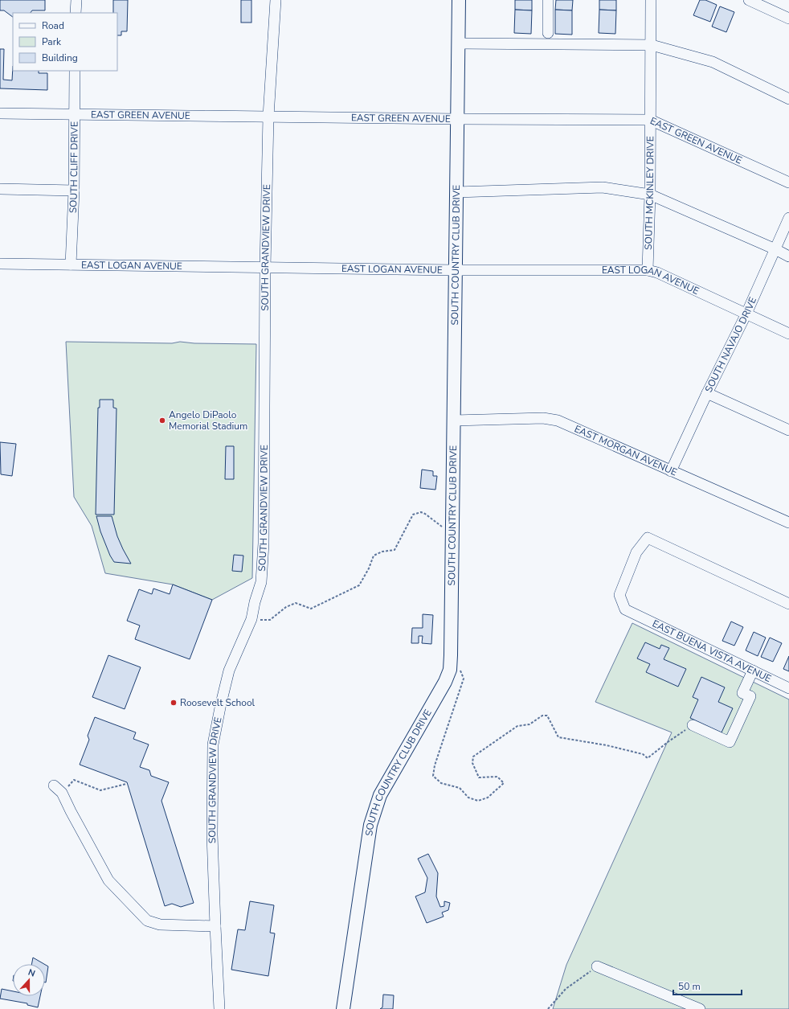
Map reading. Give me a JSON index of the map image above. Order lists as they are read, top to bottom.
{
  "streets": {
    "main road": ["SOUTH COUNTRY CLUB DRIVE"],
    "street": [
      "EAST GREEN AVENUE",
      "SOUTH CLIFF DRIVE",
      "SOUTH MCKINLEY DRIVE",
      "SOUTH GRANDVIEW DRIVE",
      "EAST LOGAN AVENUE",
      "SOUTH NAVAJO DRIVE",
      "EAST MORGAN AVENUE",
      "EAST BUENA VISTA AVENUE"
    ]
  },
  "crossings": [
    ["EAST GREEN AVENUE", "SOUTH CLIFF DRIVE"],
    ["EAST GREEN AVENUE", "SOUTH MCKINLEY DRIVE"],
    ["EAST GREEN AVENUE", "SOUTH GRANDVIEW DRIVE"],
    ["EAST GREEN AVENUE", "SOUTH COUNTRY CLUB DRIVE"],
    ["SOUTH CLIFF DRIVE", "EAST LOGAN AVENUE"],
    ["SOUTH MCKINLEY DRIVE", "EAST LOGAN AVENUE"],
    ["SOUTH GRANDVIEW DRIVE", "EAST LOGAN AVENUE"],
    ["SOUTH COUNTRY CLUB DRIVE", "EAST LOGAN AVENUE"],
    ["SOUTH COUNTRY CLUB DRIVE", "EAST MORGAN AVENUE"],
    ["EAST LOGAN AVENUE", "SOUTH NAVAJO DRIVE"],
    ["SOUTH NAVAJO DRIVE", "EAST MORGAN AVENUE"]
  ],
  "places": ["Angelo DiPaolo Memorial Stadium", "Roosevelt School"],
  "legend": ["Road", "Park", "Building"],
  "scale_bar": "50 m",
  "north": "top"
}
